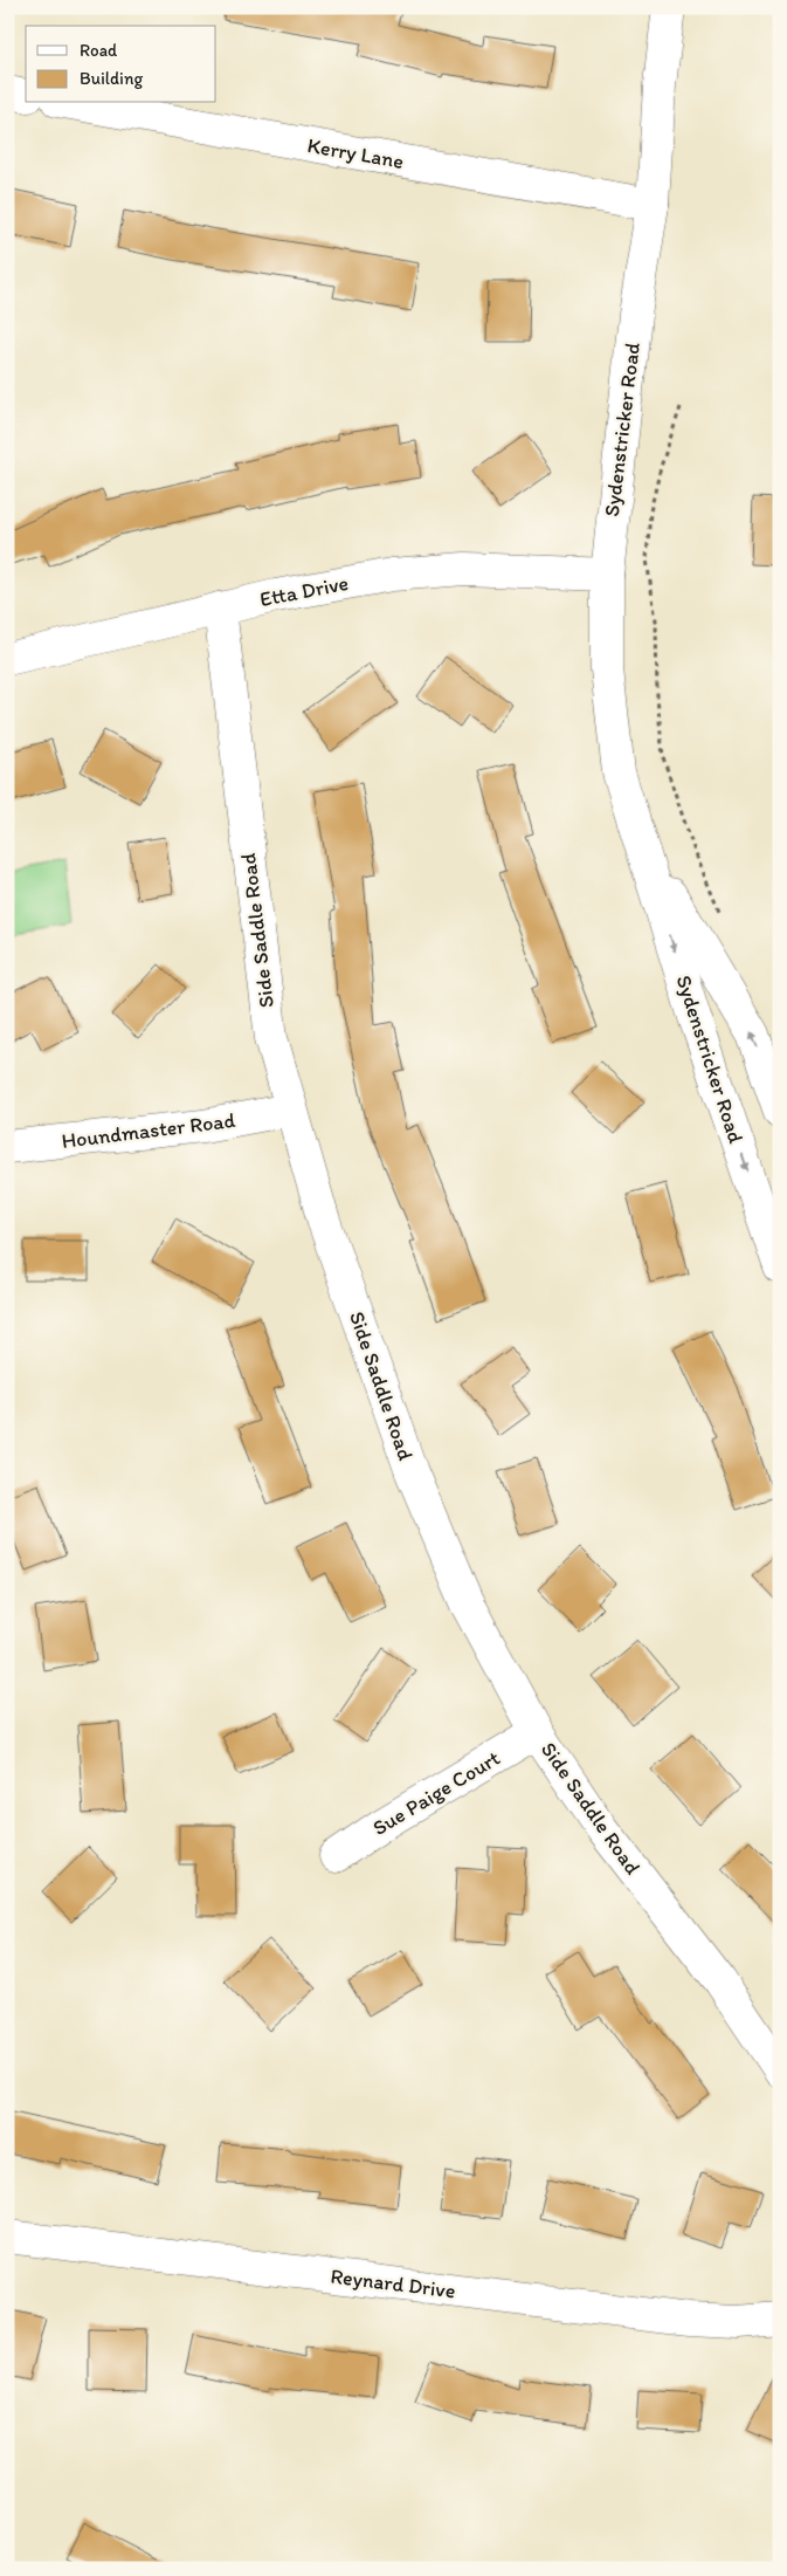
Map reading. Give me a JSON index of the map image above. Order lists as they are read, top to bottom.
{
  "streets": {
    "street": [
      "Kerry Lane",
      "Sydenstricker Road",
      "Etta Drive",
      "Side Saddle Road",
      "Houndmaster Road",
      "Sue Paige Court",
      "Reynard Drive"
    ]
  },
  "crossings": [
    ["Kerry Lane", "Sydenstricker Road"],
    ["Sydenstricker Road", "Etta Drive"],
    ["Etta Drive", "Side Saddle Road"],
    ["Side Saddle Road", "Houndmaster Road"],
    ["Side Saddle Road", "Sue Paige Court"]
  ],
  "legend": ["Road", "Building"]
}
